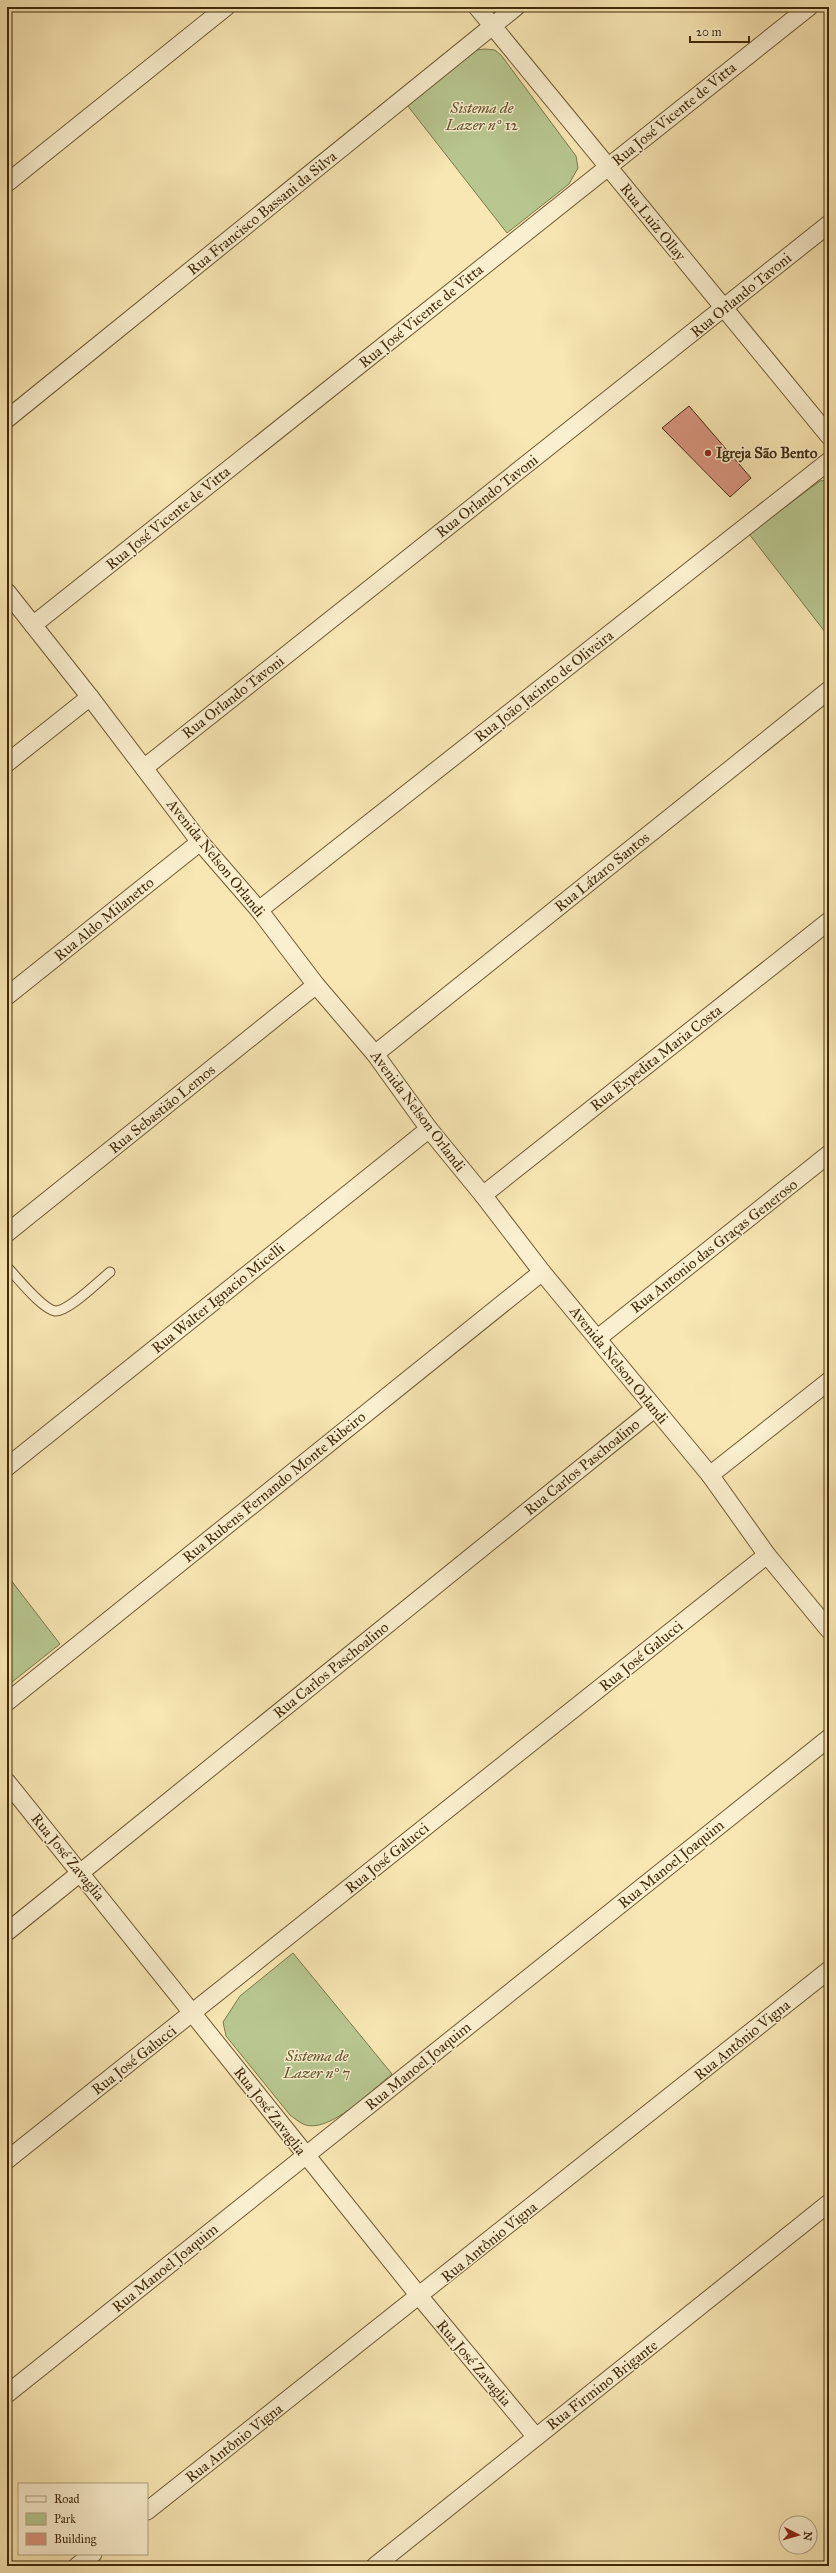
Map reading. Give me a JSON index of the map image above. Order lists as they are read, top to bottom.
{
  "streets": {
    "street": [
      "Rua José Vicente de Vitta",
      "Rua Francisco Bassani da Silva",
      "Rua Luiz Ollay",
      "Rua Orlando Tavoni",
      "Rua João Jacinto de Oliveira",
      "Avenida Nelson Orlandi",
      "Rua Lázaro Santos",
      "Rua Aldo Milanetto",
      "Rua Expedita Maria Costa",
      "Rua Sebastião Lemos",
      "Rua Antonio das Graças Generoso",
      "Rua Walter Ignacio Micelli",
      "Rua Carlos Paschoalino",
      "Rua Rubens Fernando Monte Ribeiro",
      "Rua José Galucci",
      "Rua José Zavaglia",
      "Rua Manoel Joaquim",
      "Rua Antônio Vigna",
      "Rua Firmino Brigante"
    ]
  },
  "crossings": [
    ["Rua José Vicente de Vitta", "Rua Luiz Ollay"],
    ["Rua José Vicente de Vitta", "Avenida Nelson Orlandi"],
    ["Rua Francisco Bassani da Silva", "Rua Luiz Ollay"],
    ["Rua Luiz Ollay", "Rua Orlando Tavoni"],
    ["Rua Orlando Tavoni", "Avenida Nelson Orlandi"],
    ["Rua João Jacinto de Oliveira", "Avenida Nelson Orlandi"],
    ["Avenida Nelson Orlandi", "Rua Lázaro Santos"],
    ["Avenida Nelson Orlandi", "Rua Aldo Milanetto"],
    ["Avenida Nelson Orlandi", "Rua Expedita Maria Costa"],
    ["Avenida Nelson Orlandi", "Rua Sebastião Lemos"],
    ["Avenida Nelson Orlandi", "Rua Antonio das Graças Generoso"],
    ["Avenida Nelson Orlandi", "Rua Walter Ignacio Micelli"],
    ["Avenida Nelson Orlandi", "Rua Carlos Paschoalino"],
    ["Avenida Nelson Orlandi", "Rua Rubens Fernando Monte Ribeiro"],
    ["Avenida Nelson Orlandi", "Rua José Galucci"],
    ["Rua Carlos Paschoalino", "Rua José Zavaglia"],
    ["Rua José Galucci", "Rua José Zavaglia"],
    ["Rua José Zavaglia", "Rua Manoel Joaquim"],
    ["Rua José Zavaglia", "Rua Antônio Vigna"],
    ["Rua José Zavaglia", "Rua Firmino Brigante"]
  ],
  "parks": ["Sistema de Lazer nº 12", "Sistema de Lazer nº 7"],
  "places": ["Igreja São Bento"],
  "legend": ["Road", "Park", "Building"],
  "scale_bar": "20 m",
  "north": "right"
}
